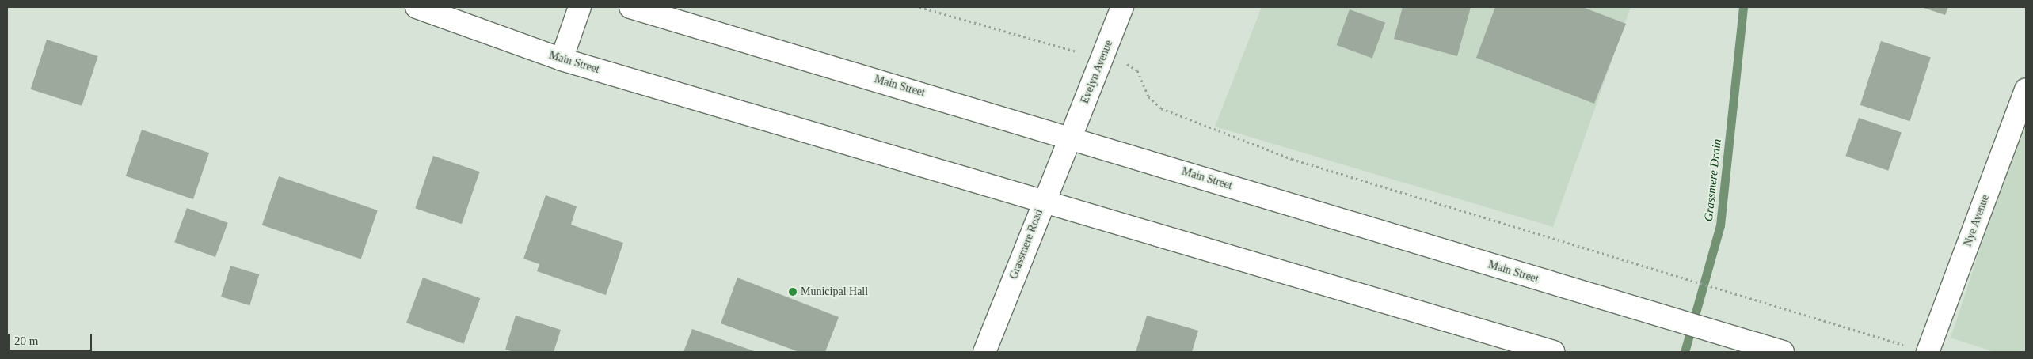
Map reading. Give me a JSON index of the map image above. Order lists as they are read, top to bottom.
{
  "streets": {
    "main road": [
      "Main Street",
      "Evelyn Avenue",
      "Nye Avenue",
      "Grassmere Road"
    ]
  },
  "crossings": [
    ["Main Street", "Evelyn Avenue"],
    ["Main Street", "Grassmere Road"],
    ["Evelyn Avenue", "Grassmere Road"]
  ],
  "water": ["Grassmere Drain"],
  "places": ["Municipal Hall"],
  "scale_bar": "20 m"
}
